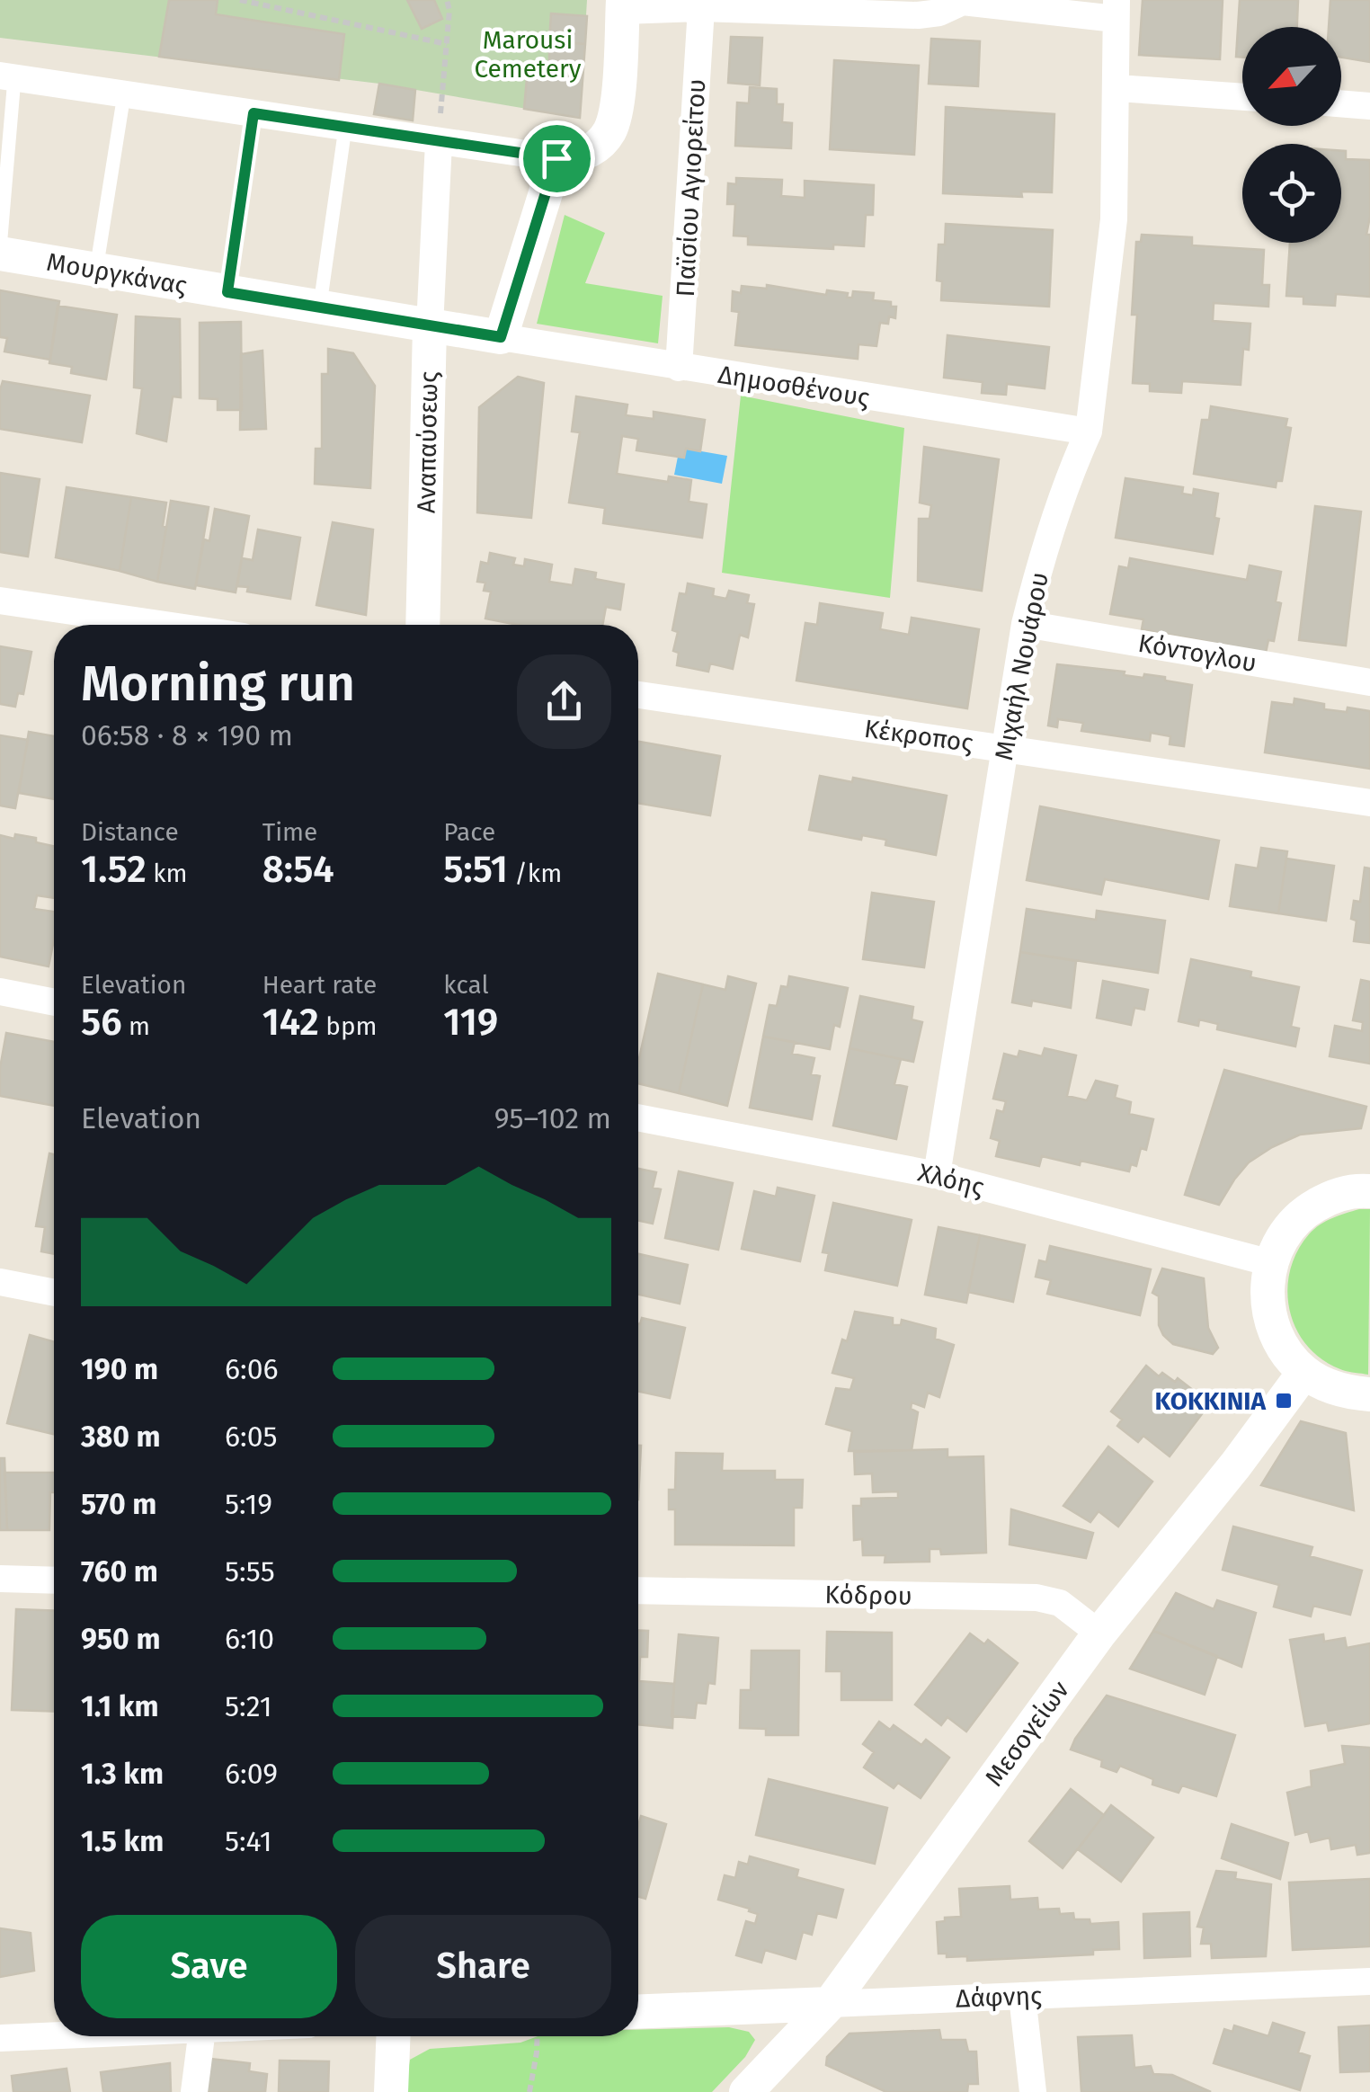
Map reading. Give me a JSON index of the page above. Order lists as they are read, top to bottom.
{
  "streets": {
    "street": [
      "Παϊσίου Αγιορείτου",
      "Μουργκάνας",
      "Δημοσθένους",
      "Αναπαύσεως",
      "Κόντογλου",
      "Μιχαήλ Νουάρου",
      "Κέκροπος",
      "Χλόης",
      "Κόδρου",
      "Μεσογείων",
      "Δάφνης"
    ]
  },
  "crossings": [
    ["Παϊσίου Αγιορείτου", "Δημοσθένους"],
    ["Μουργκάνας", "Δημοσθένους"],
    ["Μουργκάνας", "Αναπαύσεως"],
    ["Δημοσθένους", "Μιχαήλ Νουάρου"],
    ["Κόντογλου", "Μιχαήλ Νουάρου"],
    ["Μιχαήλ Νουάρου", "Κέκροπος"],
    ["Μιχαήλ Νουάρου", "Χλόης"],
    ["Κόδρου", "Μεσογείων"],
    ["Μεσογείων", "Δάφνης"]
  ],
  "parks": ["Marousi Cemetery"],
  "places": {
    "transit": ["ΚΟΚΚΙΝΙΑ"]
  },
  "north": "bottom left",
  "page": {
    "heading": ["Morning run", "06:58 · 8 × 190 m"],
    "stats": [
      ["Distance", "1.52 km"],
      ["Time", "8:54"],
      ["Pace", "5:51 /km"],
      ["Elevation", "56 m"],
      ["Heart rate", "142 bpm"],
      ["kcal", "119"]
    ],
    "chart": ["Elevation", "95–102 m"],
    "list": [
      {
        "name": "190 m",
        "note": "6:06"
      },
      {
        "name": "380 m",
        "note": "6:05"
      },
      {
        "name": "570 m",
        "note": "5:19"
      },
      {
        "name": "760 m",
        "note": "5:55"
      },
      {
        "name": "950 m",
        "note": "6:10"
      },
      {
        "name": "1.1 km",
        "note": "5:21"
      },
      {
        "name": "1.3 km",
        "note": "6:09"
      },
      {
        "name": "1.5 km",
        "note": "5:41"
      }
    ],
    "buttons": ["Save", "Share"]
  }
}
